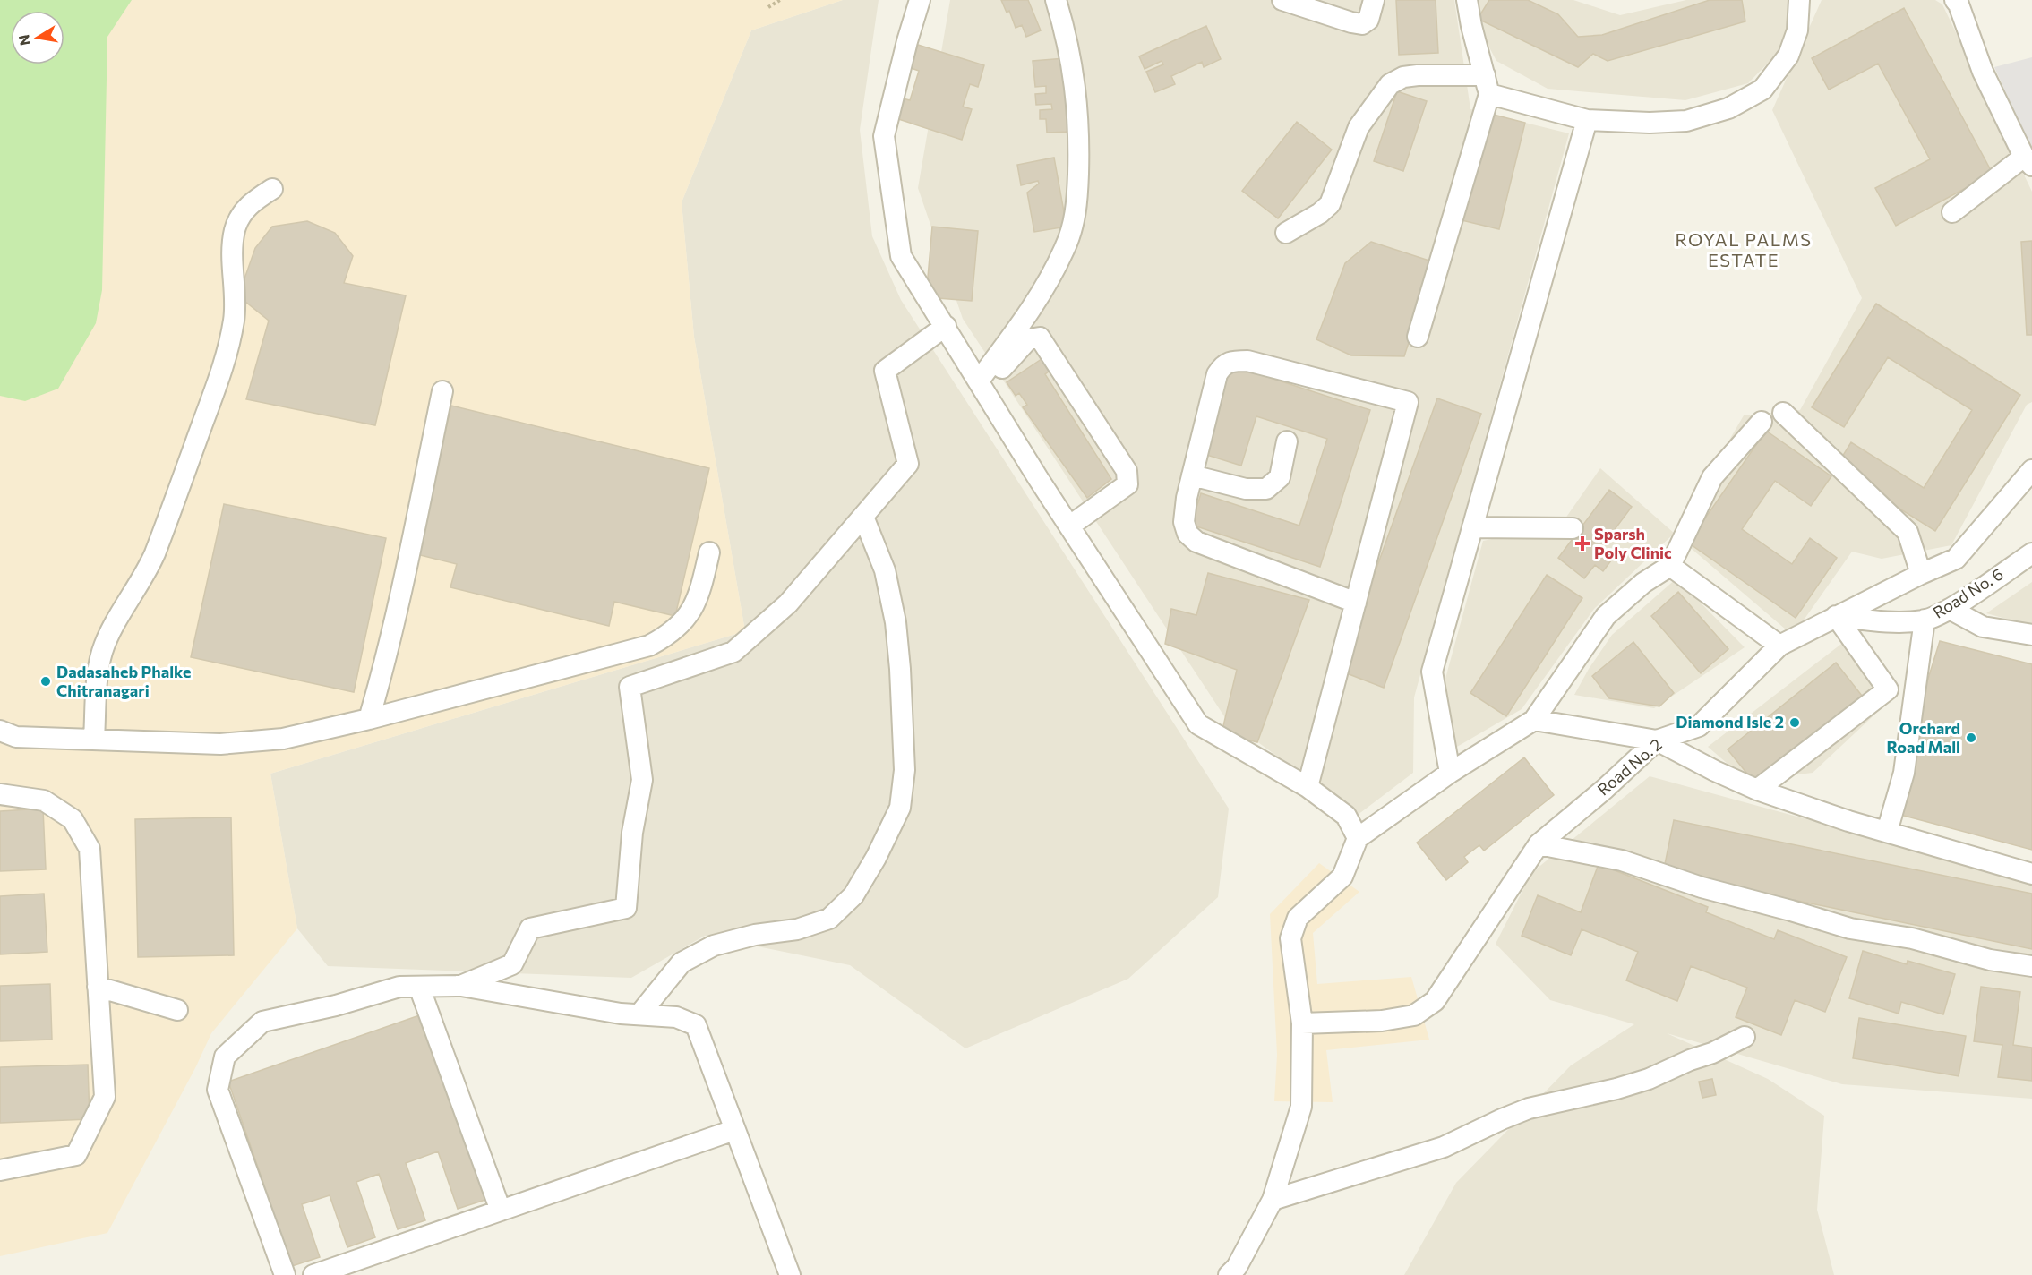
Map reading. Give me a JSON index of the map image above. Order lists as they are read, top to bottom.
{
  "streets": {
    "street": ["Road No. 6", "Road No. 2"]
  },
  "crossings": [
    ["Road No. 6", "Road No. 2"]
  ],
  "districts": ["ROYAL PALMS ESTATE"],
  "places": {
    "health": ["Sparsh Poly Clinic"],
    "other": ["Dadasaheb Phalke Chitranagari", "Diamond Isle 2", "Orchard Road Mall"]
  },
  "north": "left"
}
